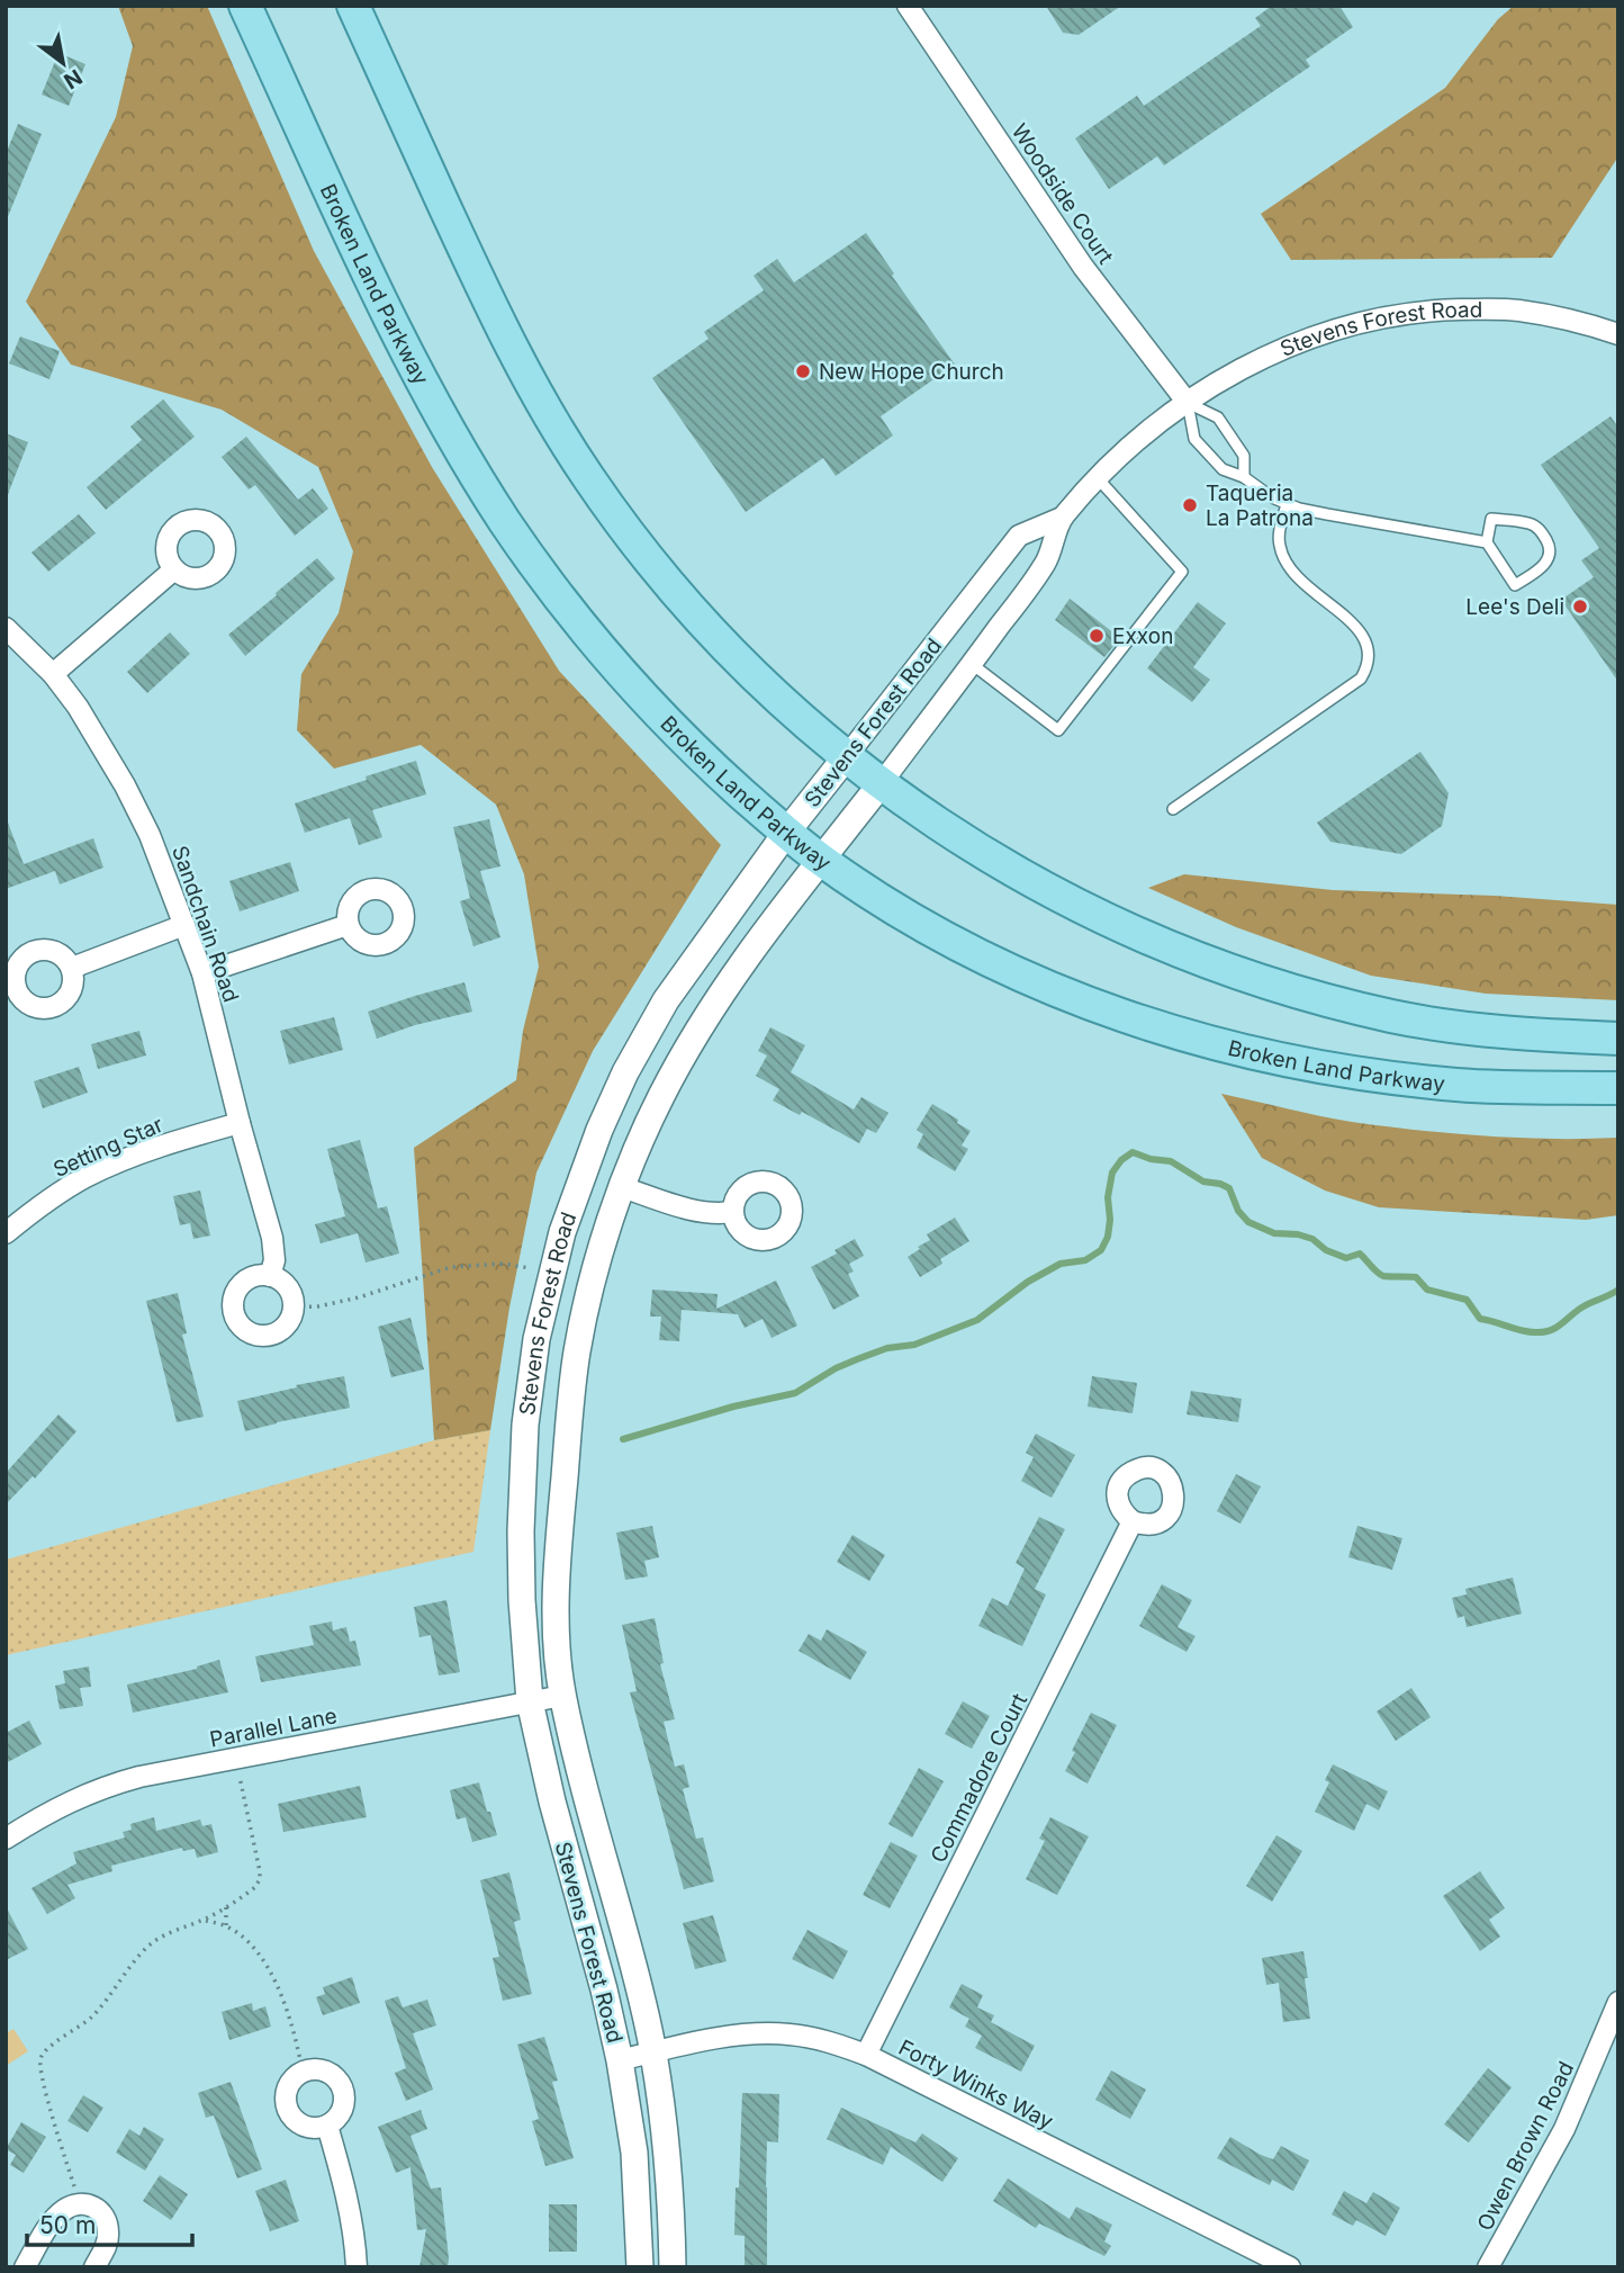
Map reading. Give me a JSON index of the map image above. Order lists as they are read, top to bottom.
{
  "streets": {
    "main road": ["Broken Land Parkway"],
    "street": [
      "Woodside Court",
      "Stevens Forest Road",
      "Sandchain Road",
      "Setting Star",
      "Parallel Lane",
      "Commadore Court",
      "Forty Winks Way",
      "Owen Brown Road"
    ]
  },
  "crossings": [
    ["Woodside Court", "Stevens Forest Road"],
    ["Broken Land Parkway", "Stevens Forest Road"],
    ["Stevens Forest Road", "Parallel Lane"],
    ["Stevens Forest Road", "Forty Winks Way"],
    ["Sandchain Road", "Setting Star"],
    ["Commadore Court", "Forty Winks Way"]
  ],
  "places": [
    "New Hope Church",
    "Taqueria La Patrona",
    "Lee's Deli",
    "Exxon"
  ],
  "scale_bar": "50 m",
  "north": "bottom right"
}
